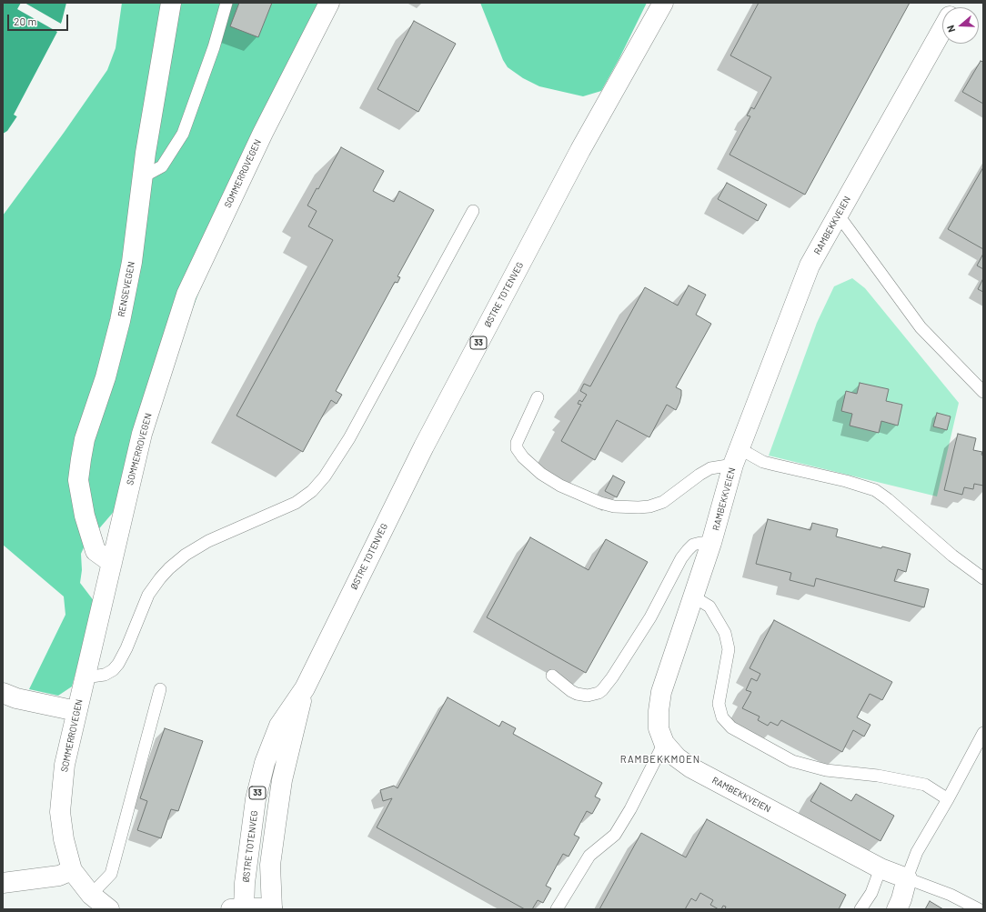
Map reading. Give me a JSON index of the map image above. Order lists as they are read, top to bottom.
{
  "streets": {
    "street": [
      "SOMMERROVEGEN",
      "RAMBEKKVEIEN",
      "RENSEVEGEN",
      "ØSTRE TOTENVEG",
      "33"
    ]
  },
  "crossings": [
    ["SOMMERROVEGEN", "RENSEVEGEN"]
  ],
  "districts": ["RAMBEKKMOEN"],
  "scale_bar": "20 m",
  "north": "left"
}
